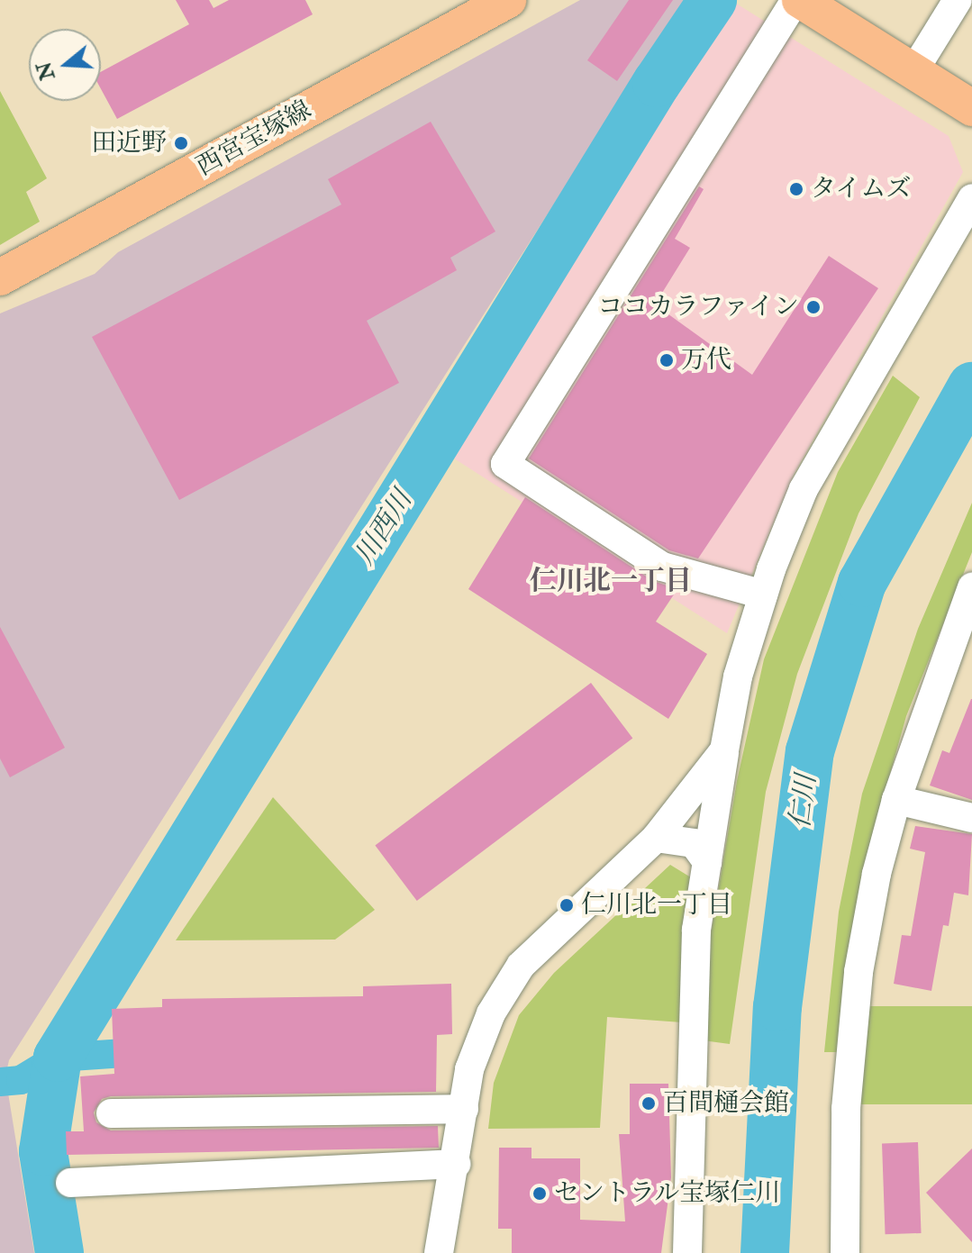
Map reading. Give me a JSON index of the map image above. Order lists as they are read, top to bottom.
{
  "streets": {
    "main road": ["西宮宝塚線"]
  },
  "districts": ["仁川北一丁目"],
  "water": ["川西川", "仁川"],
  "places": [
    "田近野",
    "タイムズ",
    "ココカラファイン",
    "万代",
    "仁川北一丁目",
    "百間樋会館",
    "セントラル宝塚仁川"
  ],
  "north": "left"
}
